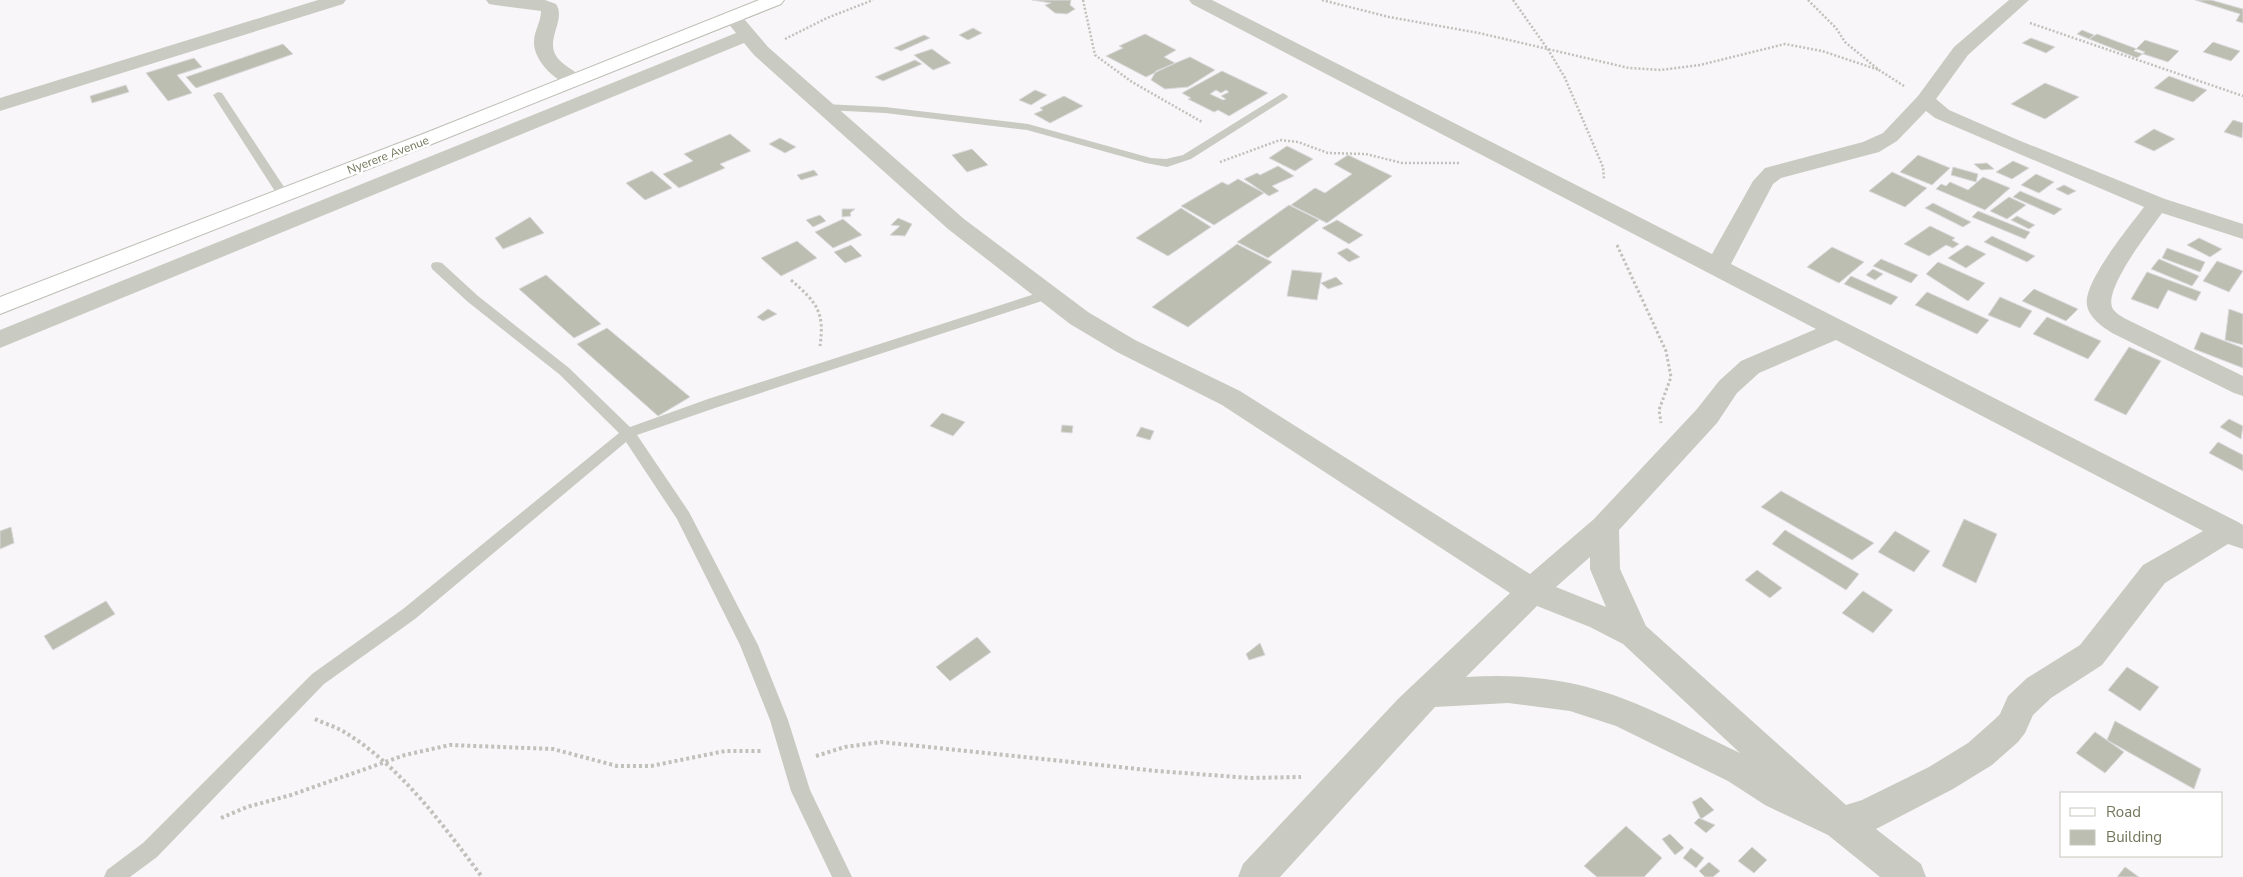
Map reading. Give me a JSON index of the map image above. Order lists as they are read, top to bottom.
{
  "streets": {
    "main road": ["Nyerere Avenue"]
  },
  "legend": ["Road", "Building"]
}
